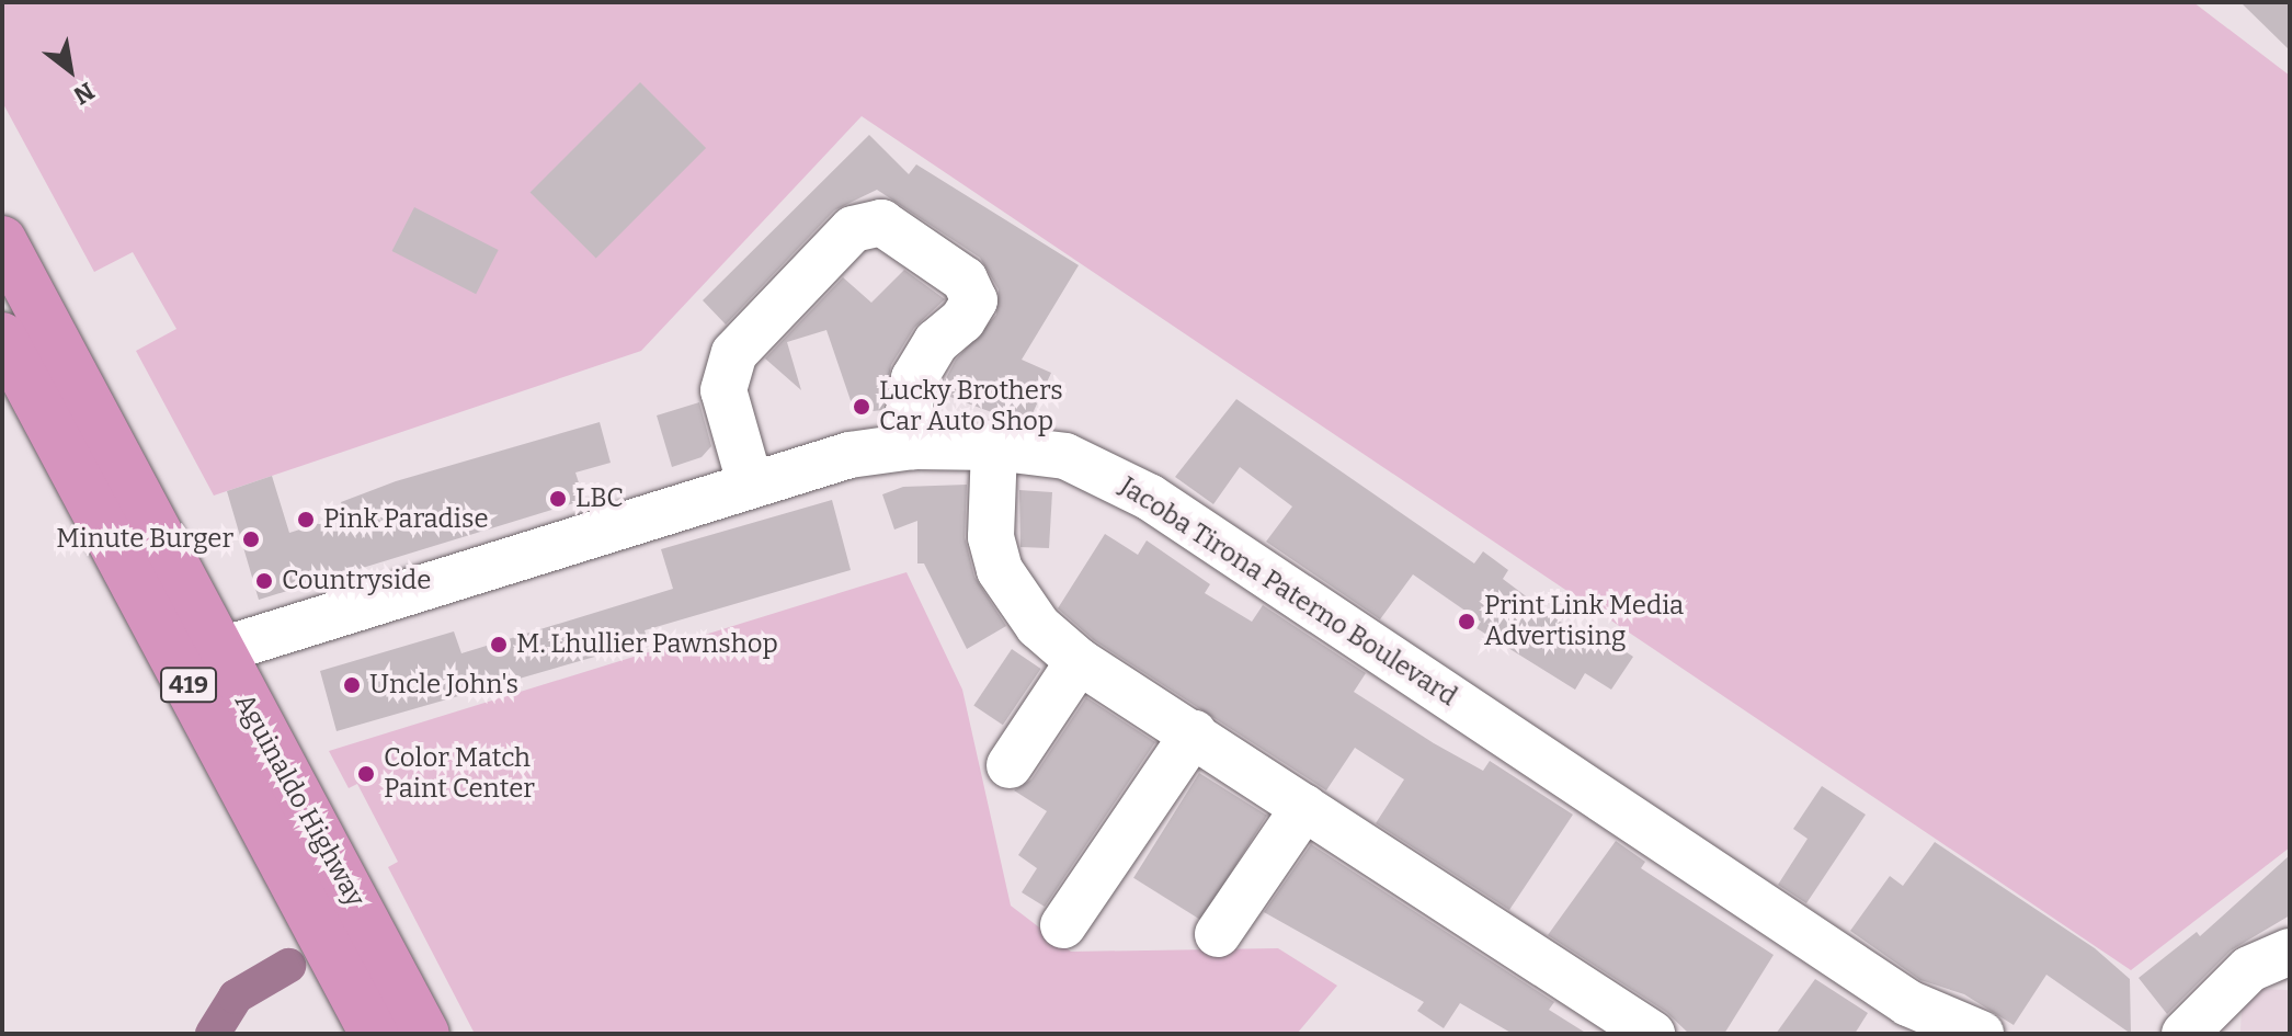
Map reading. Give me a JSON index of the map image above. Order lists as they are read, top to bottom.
{
  "streets": {
    "highway": ["419", "Aguinaldo Highway"],
    "street": ["Jacoba Tirona Paterno Boulevard"]
  },
  "crossings": [
    ["Jacoba Tirona Paterno Boulevard", "Aguinaldo Highway"]
  ],
  "places": [
    "Lucky Brothers Car Auto Shop",
    "LBC",
    "Pink Paradise",
    "Minute Burger",
    "Countryside",
    "Print Link Media Advertising",
    "M. Lhullier Pawnshop",
    "Uncle John's",
    "Color Match Paint Center"
  ],
  "north": "bottom right"
}
